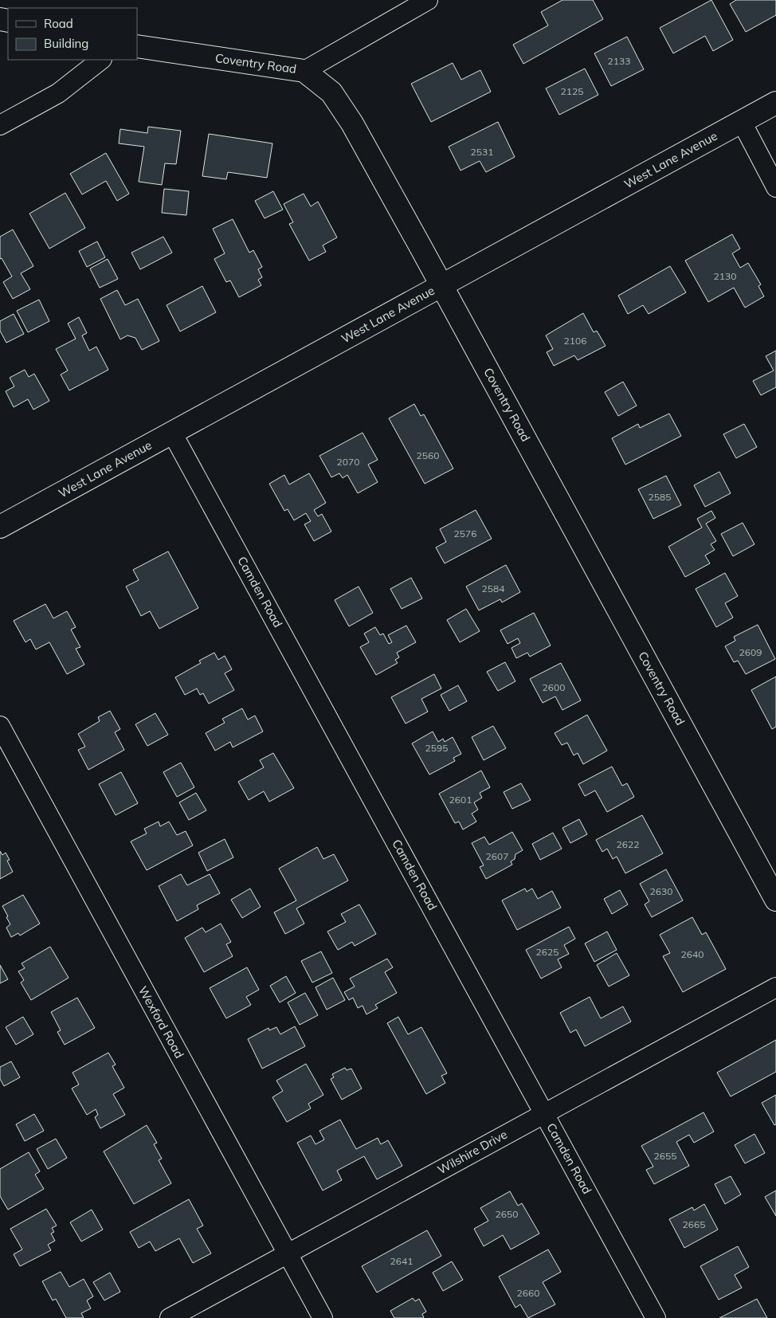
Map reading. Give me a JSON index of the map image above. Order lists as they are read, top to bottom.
{
  "streets": {
    "street": [
      "Coventry Road",
      "West Lane Avenue",
      "Camden Road",
      "Wexford Road",
      "Wilshire Drive"
    ]
  },
  "crossings": [
    ["Coventry Road", "West Lane Avenue"],
    ["West Lane Avenue", "Camden Road"],
    ["Camden Road", "Wilshire Drive"],
    ["Wexford Road", "Wilshire Drive"]
  ],
  "house_numbers": [
    "2133",
    "2125",
    "2531",
    "2130",
    "2106",
    "2560",
    "2070",
    "2585",
    "2576",
    "2584",
    "2609",
    "2600",
    "2595",
    "2601",
    "2622",
    "2607",
    "2630",
    "2625",
    "2640",
    "2655",
    "2650",
    "2665",
    "2641",
    "2660"
  ],
  "legend": ["Road", "Building"]
}
